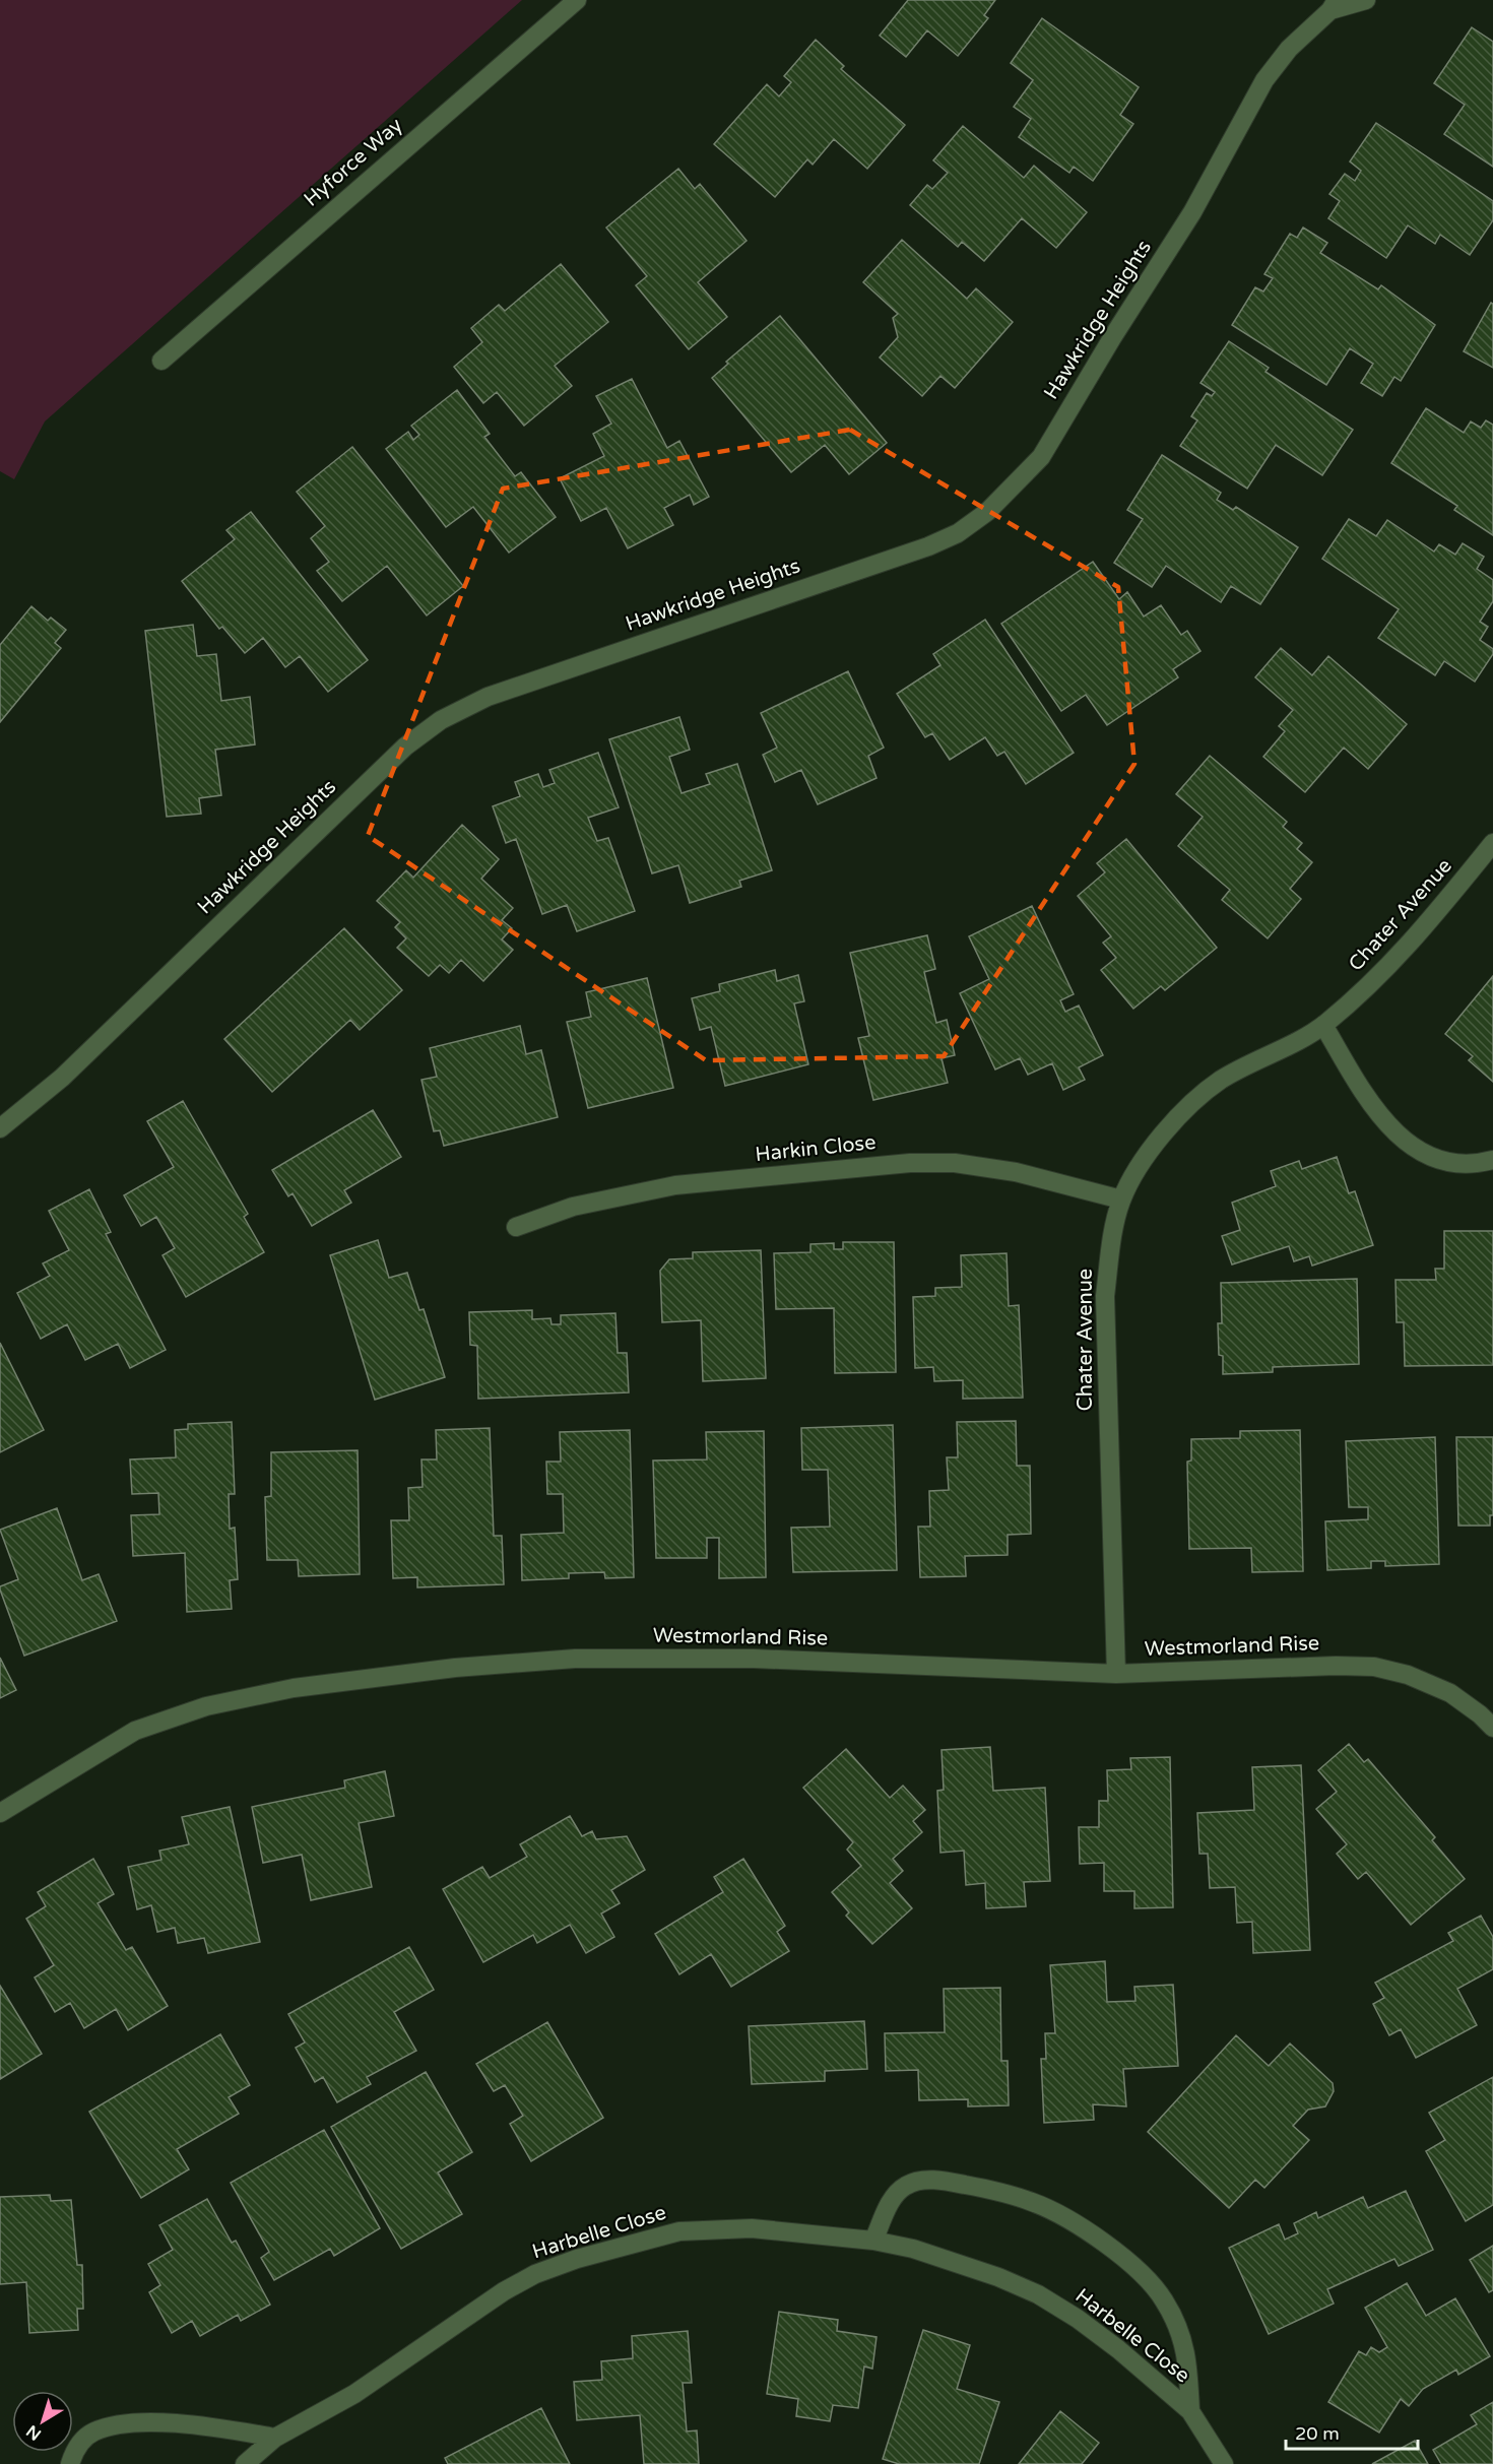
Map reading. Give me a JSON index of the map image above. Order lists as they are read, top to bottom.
{
  "streets": {
    "street": [
      "Hyforce Way",
      "Hawkridge Heights",
      "Chater Avenue",
      "Harkin Close",
      "Westmorland Rise",
      "Harbelle Close"
    ]
  },
  "crossings": [
    ["Chater Avenue", "Harkin Close"],
    ["Chater Avenue", "Westmorland Rise"]
  ],
  "scale_bar": "20 m",
  "north": "bottom left"
}
